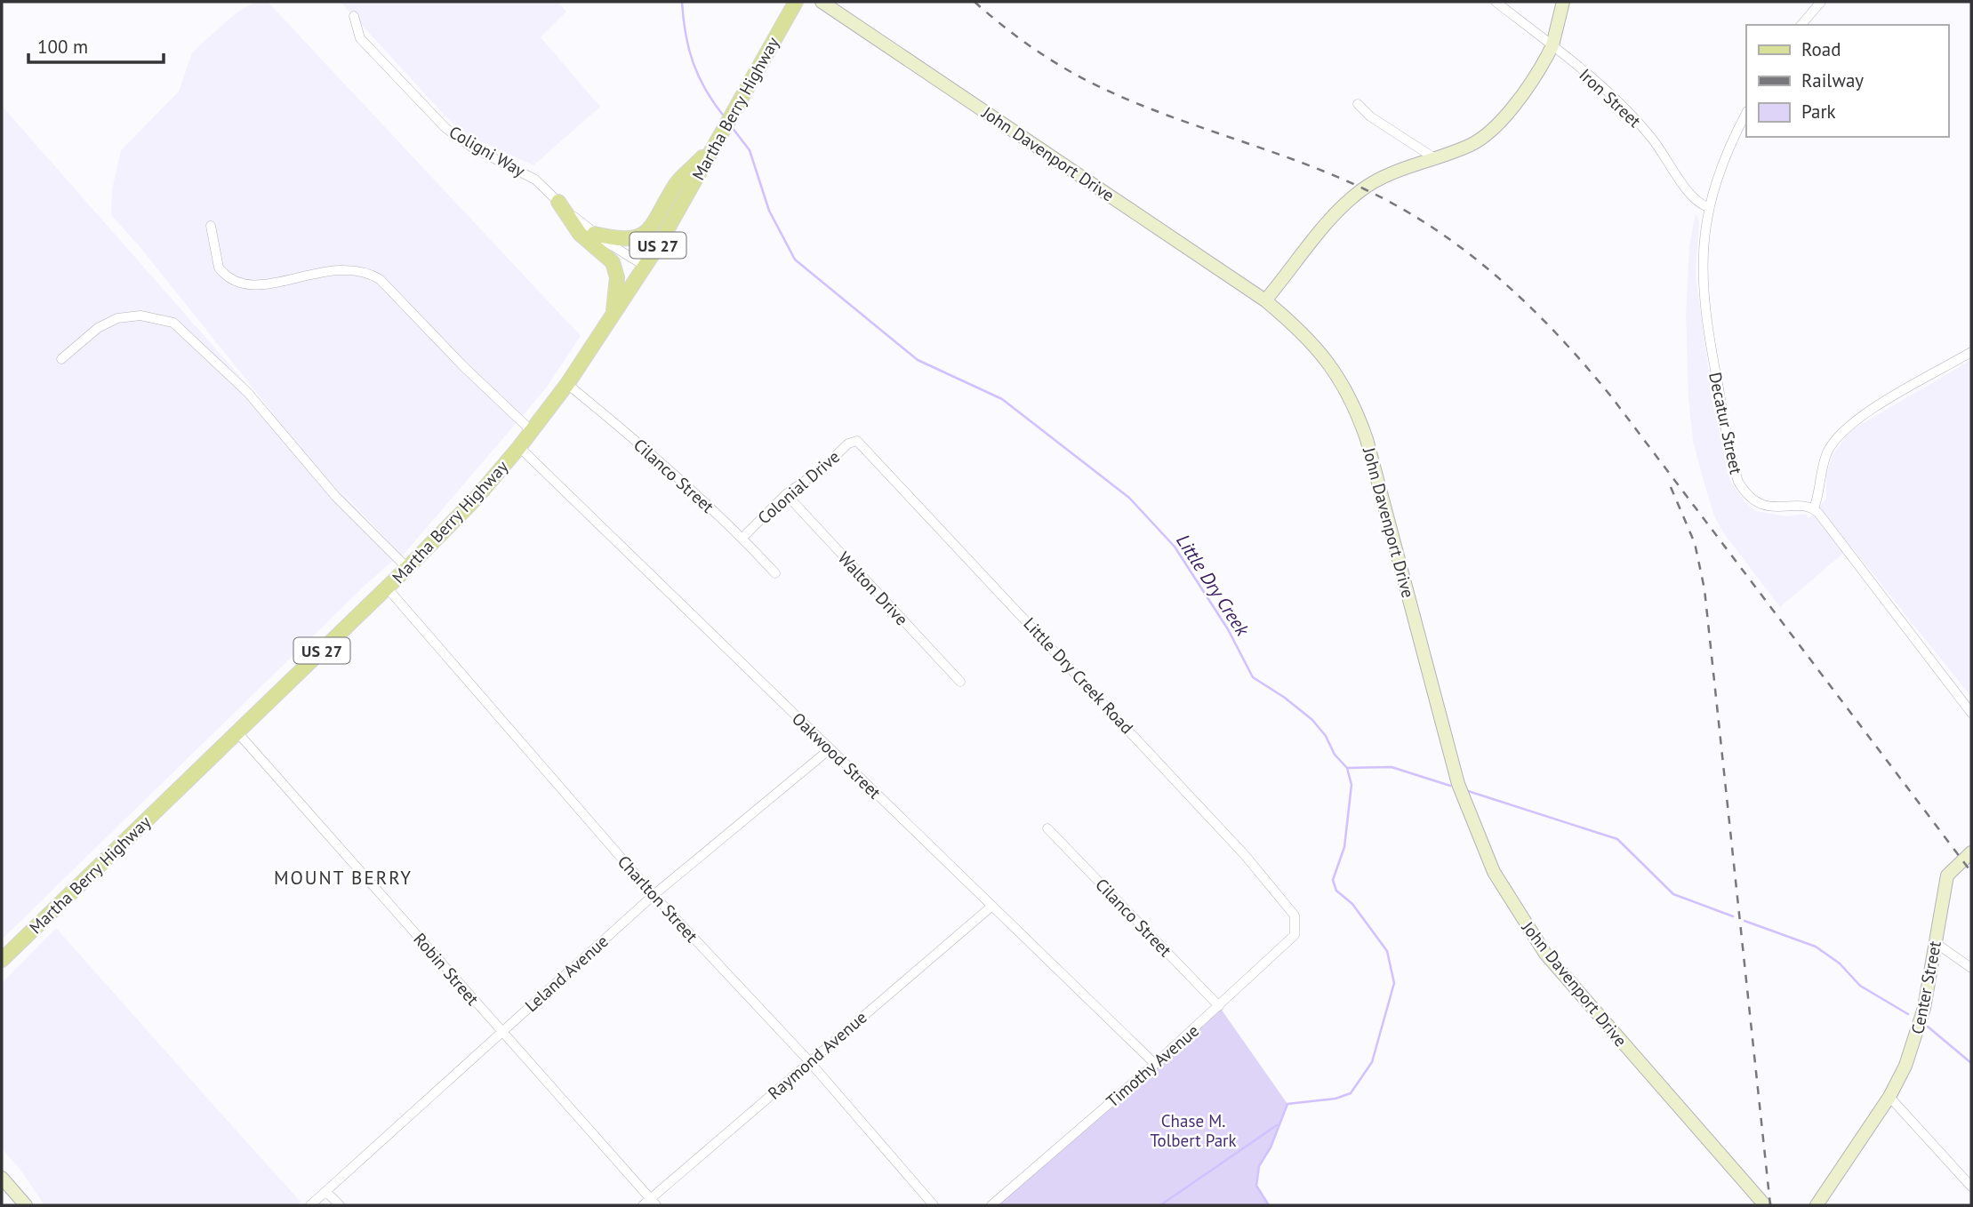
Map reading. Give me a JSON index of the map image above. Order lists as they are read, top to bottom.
{
  "streets": {
    "main road": ["Martha Berry Highway", "US 27"],
    "street": [
      "Iron Street",
      "Coligni Way",
      "John Davenport Drive",
      "Decatur Street",
      "Cilanco Street",
      "Colonial Drive",
      "Walton Drive",
      "Little Dry Creek Road",
      "Oakwood Street",
      "Charlton Street",
      "Robin Street",
      "Leland Avenue",
      "Center Street",
      "Raymond Avenue",
      "Timothy Avenue"
    ]
  },
  "crossings": [
    ["Iron Street", "Decatur Street"],
    ["Martha Berry Highway", "Coligni Way"],
    ["Martha Berry Highway", "Cilanco Street"],
    ["Martha Berry Highway", "Oakwood Street"],
    ["Martha Berry Highway", "Charlton Street"],
    ["Martha Berry Highway", "Robin Street"],
    ["Cilanco Street", "Colonial Drive"],
    ["Cilanco Street", "Timothy Avenue"],
    ["Colonial Drive", "Walton Drive"],
    ["Colonial Drive", "Little Dry Creek Road"],
    ["Little Dry Creek Road", "Timothy Avenue"],
    ["Oakwood Street", "Leland Avenue"],
    ["Oakwood Street", "Raymond Avenue"],
    ["Oakwood Street", "Timothy Avenue"],
    ["Charlton Street", "Leland Avenue"],
    ["Charlton Street", "Raymond Avenue"],
    ["Robin Street", "Leland Avenue"],
    ["Robin Street", "Raymond Avenue"]
  ],
  "districts": ["MOUNT BERRY"],
  "water": ["Little Dry Creek"],
  "parks": ["Chase M. Tolbert Park"],
  "legend": ["Road", "Railway", "Park"],
  "scale_bar": "100 m"
}
